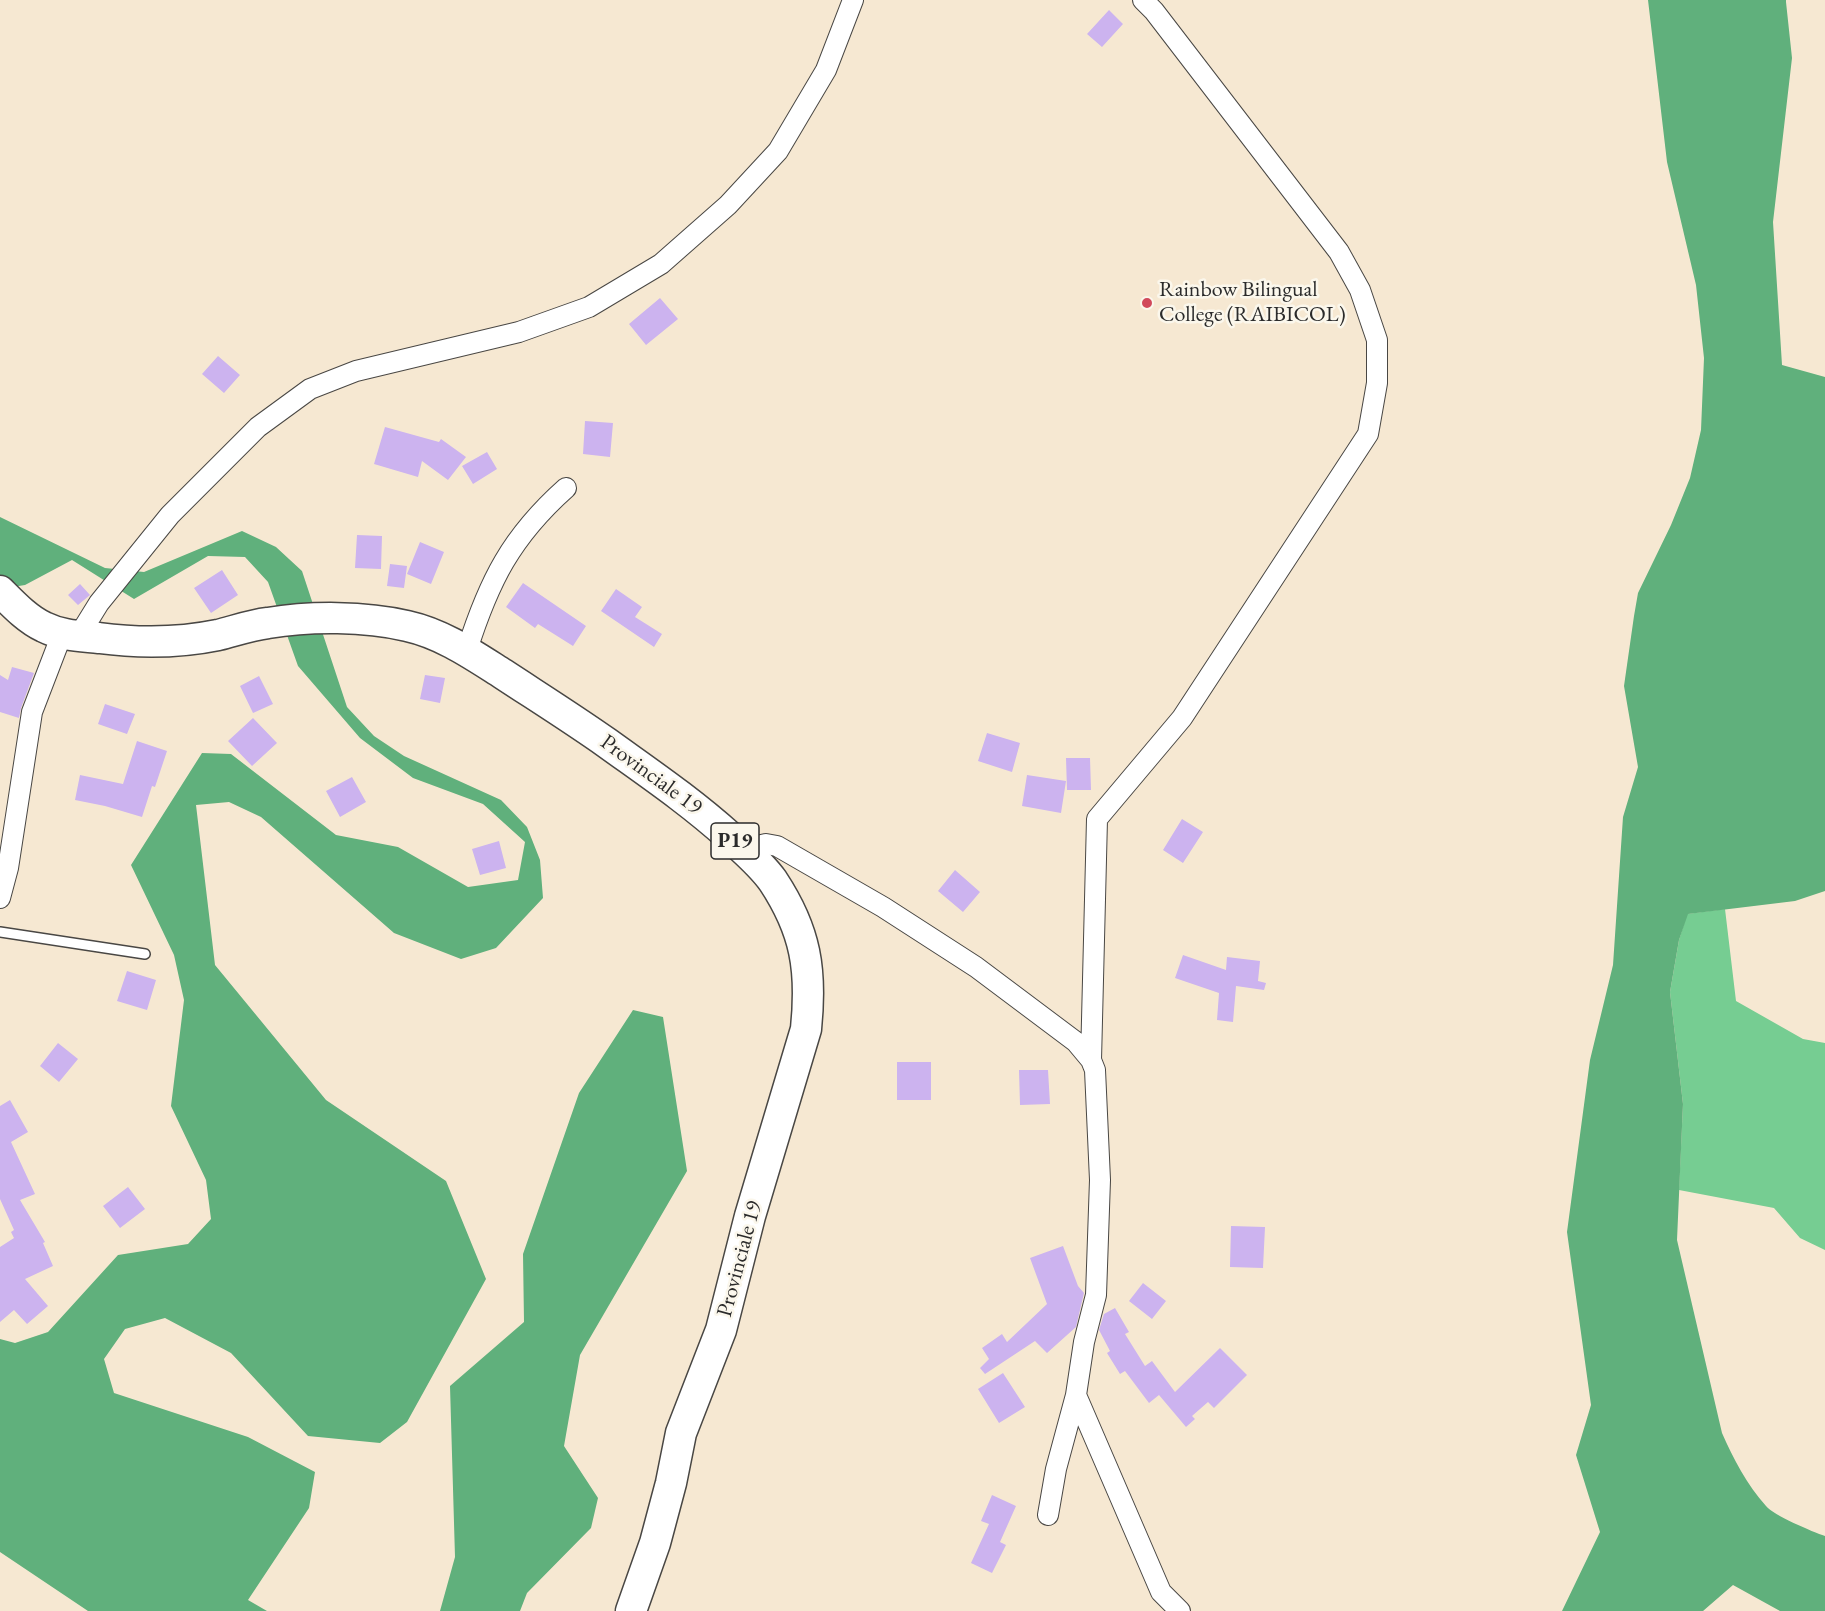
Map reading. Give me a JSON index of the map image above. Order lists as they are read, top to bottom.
{
  "streets": {
    "main road": ["Provinciale 19", "P19"]
  },
  "places": ["Rainbow Bilingual College (RAIBICOL)"]
}
